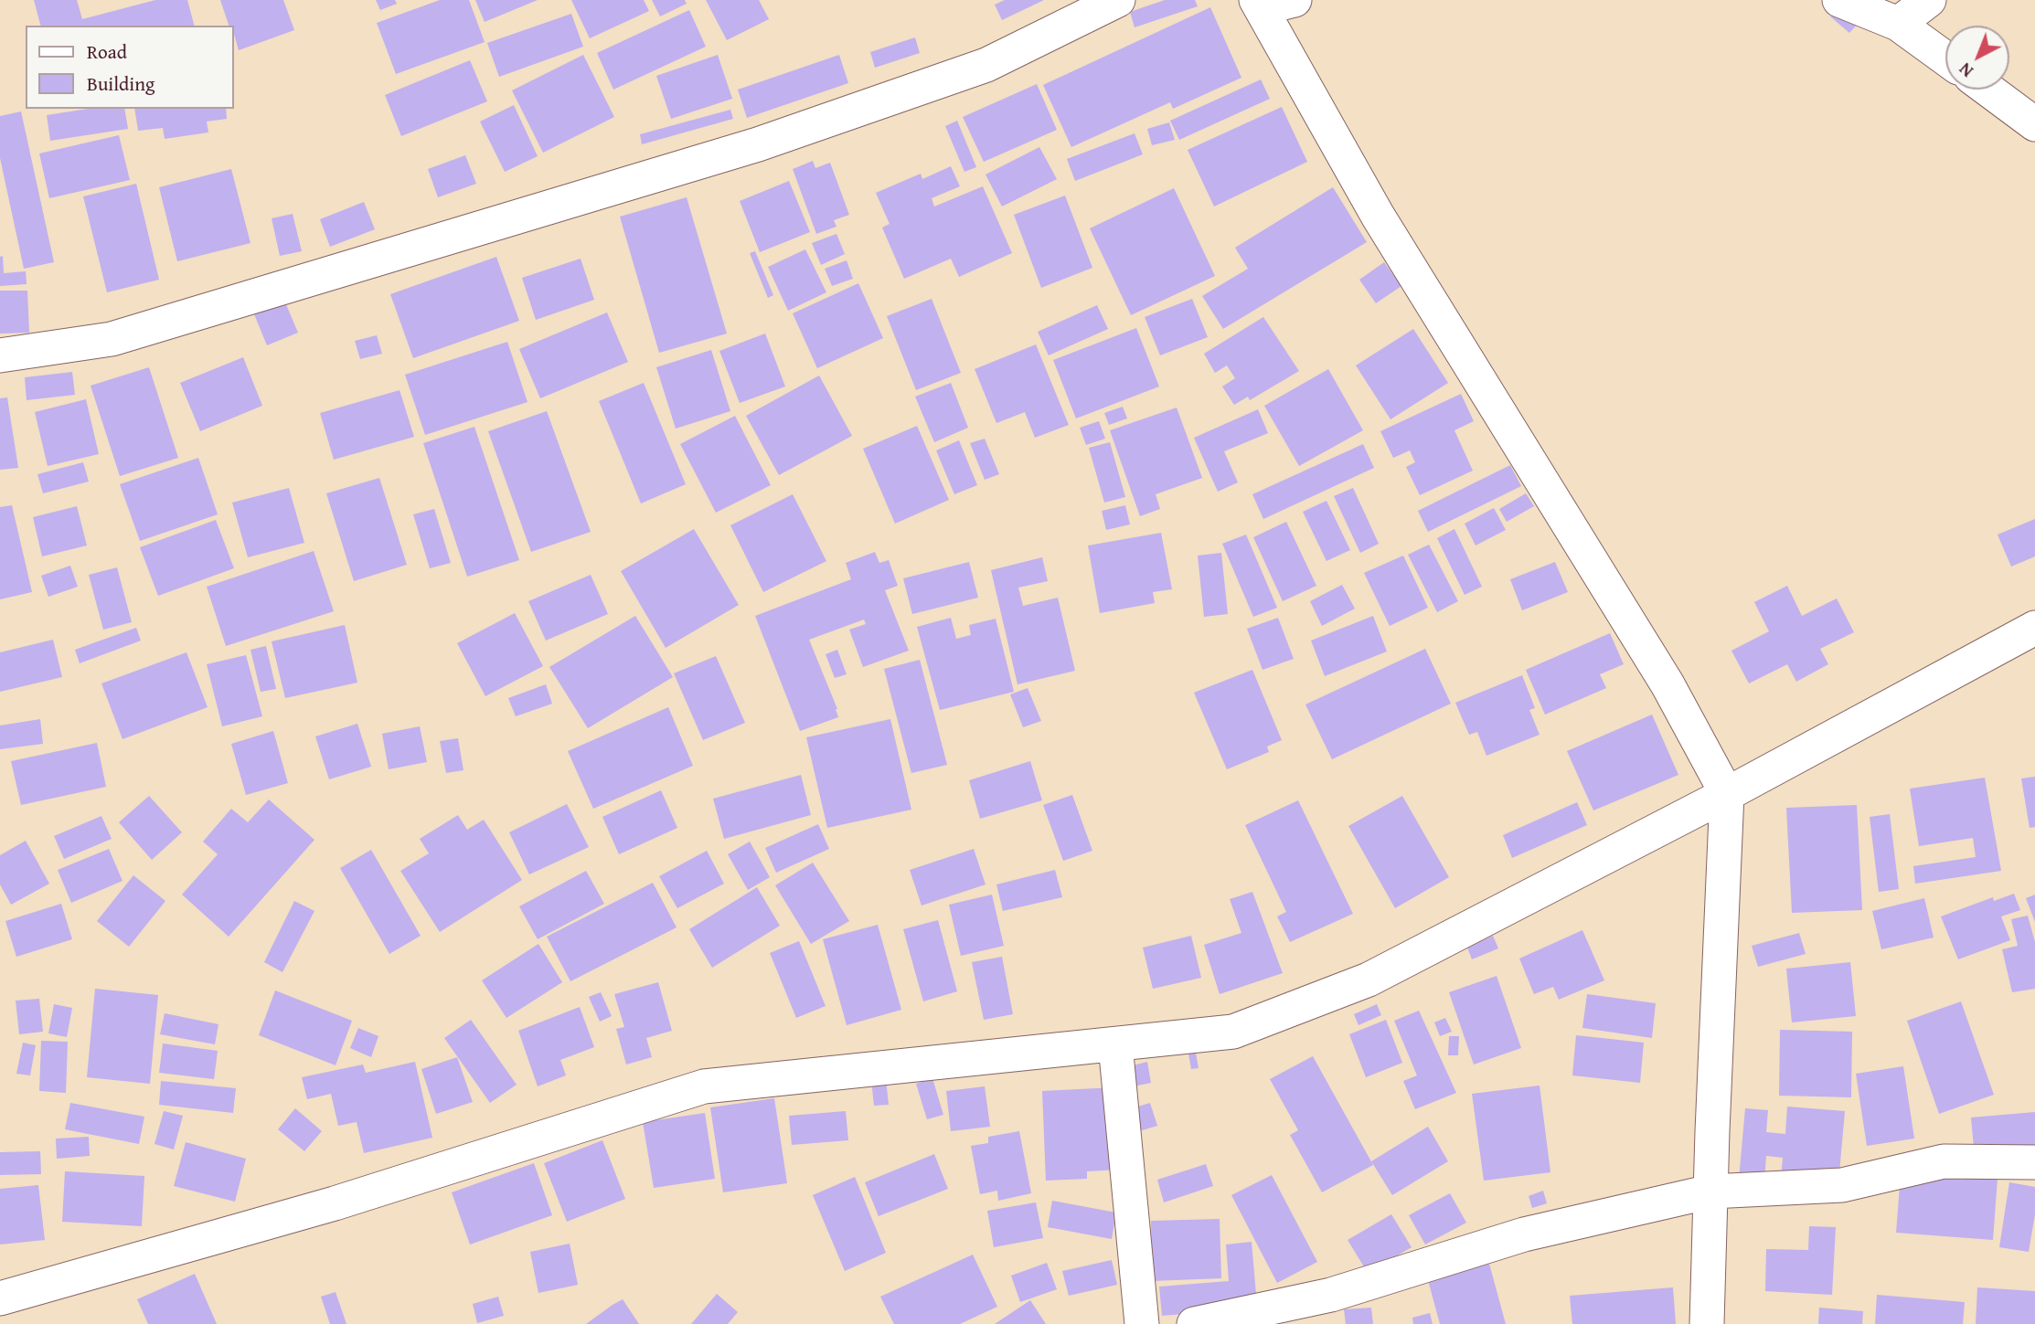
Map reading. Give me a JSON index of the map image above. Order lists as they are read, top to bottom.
{
  "legend": ["Road", "Building"],
  "north": "bottom left"
}
